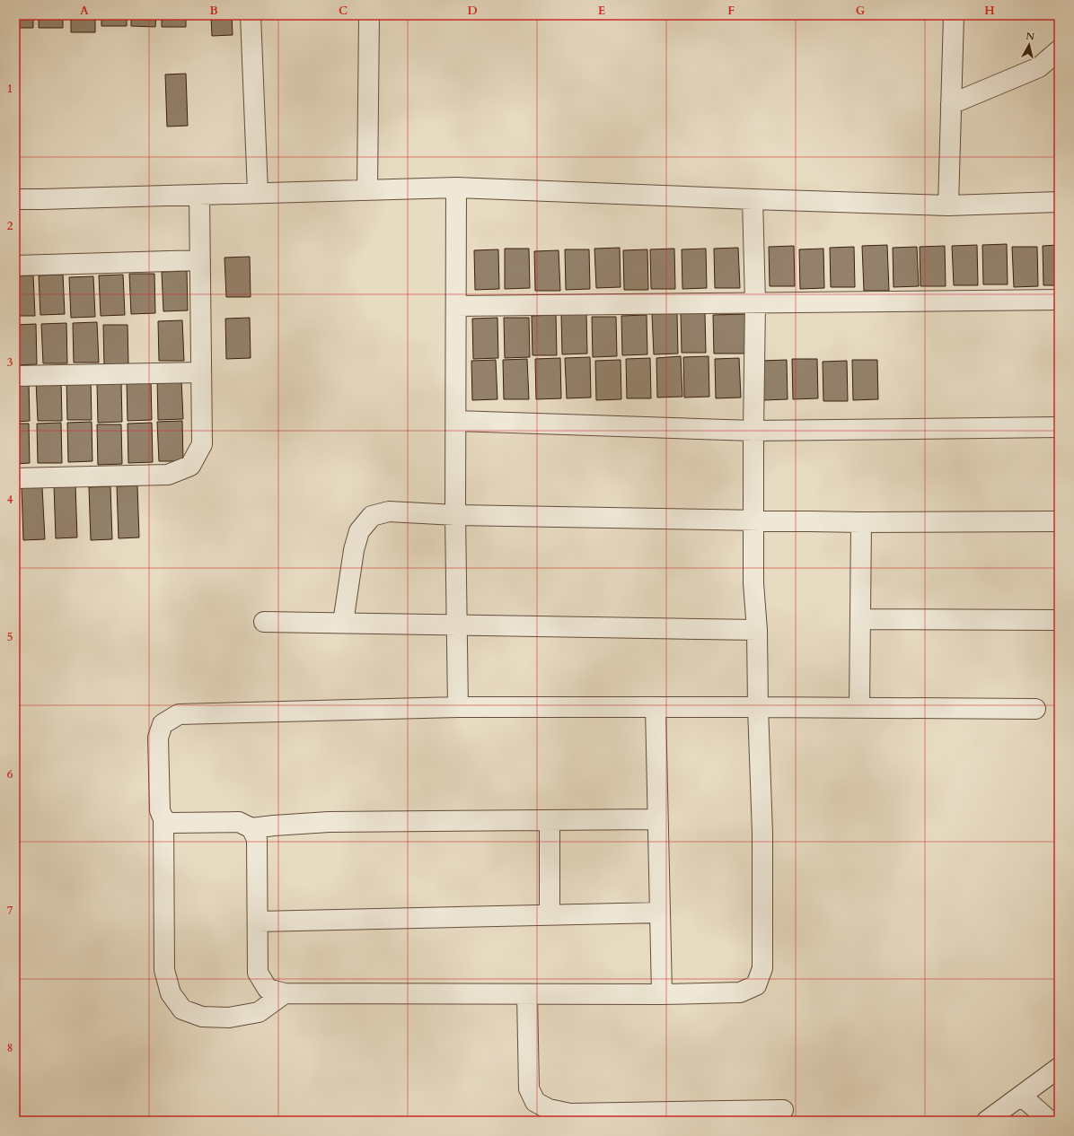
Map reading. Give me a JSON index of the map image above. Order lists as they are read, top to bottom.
{
  "north": "top",
  "grid": {
    "columns": [
      "A",
      "B",
      "C",
      "D",
      "E",
      "F",
      "G",
      "H"
    ],
    "rows": [
      "1",
      "2",
      "3",
      "4",
      "5",
      "6",
      "7",
      "8"
    ]
  }
}
